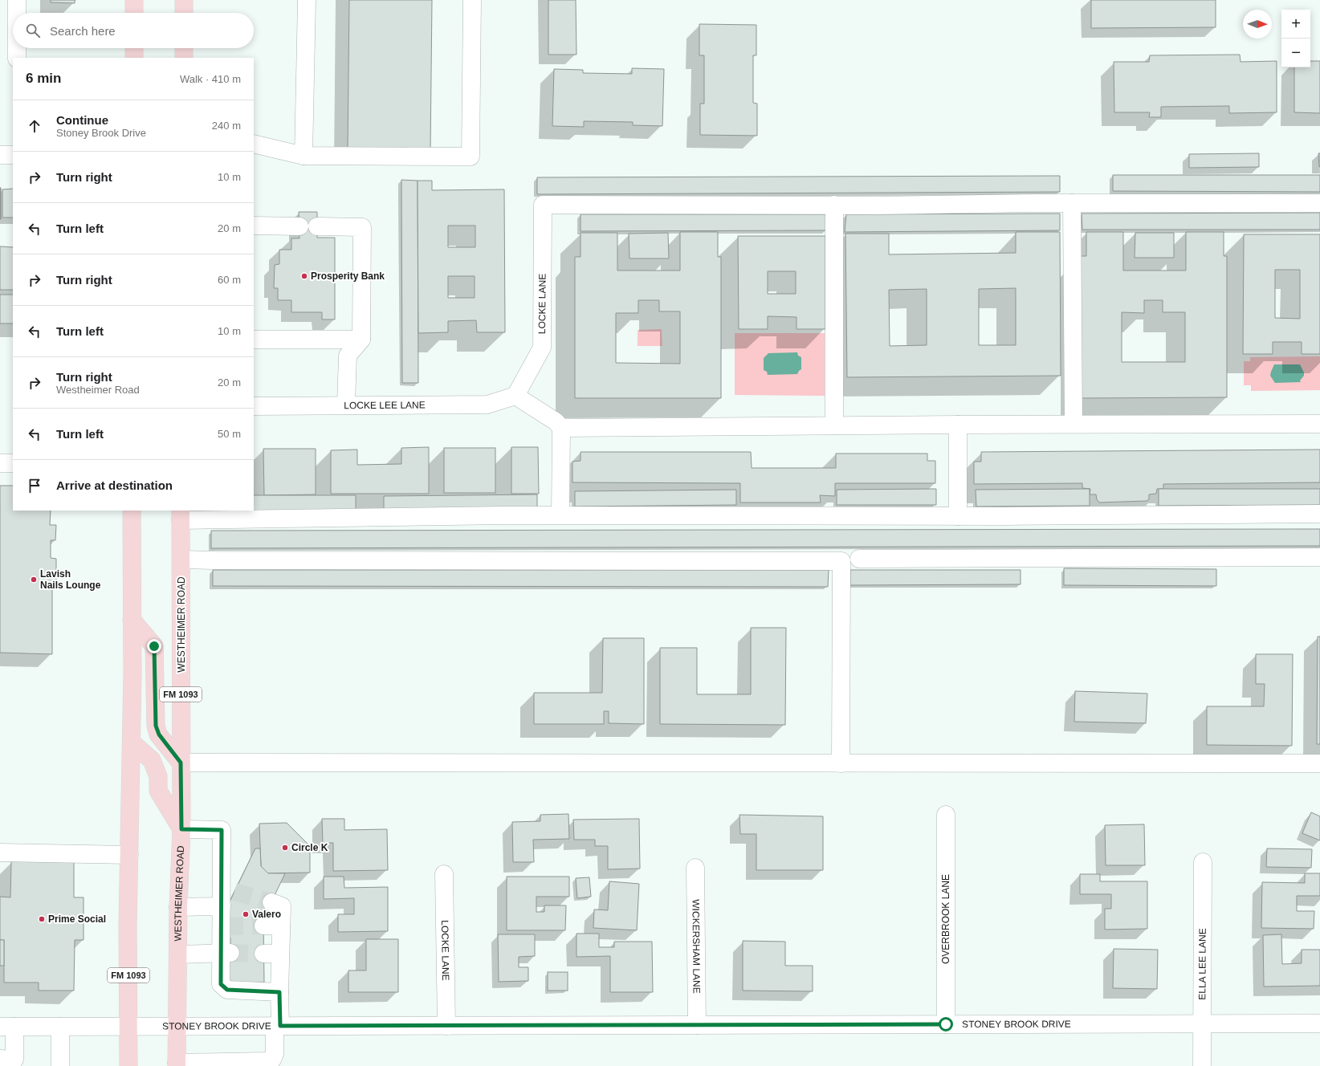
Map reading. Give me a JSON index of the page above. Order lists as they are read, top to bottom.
{
  "streets": {
    "main road": ["WESTHEIMER ROAD", "FM 1093"],
    "street": [
      "LOCKE LANE",
      "LOCKE LEE LANE",
      "OVERBROOK LANE",
      "WICKERSHAM LANE",
      "ELLA LEE LANE",
      "STONEY BROOK DRIVE"
    ]
  },
  "crossings": [
    ["LOCKE LANE", "LOCKE LEE LANE"],
    ["LOCKE LANE", "STONEY BROOK DRIVE"],
    ["WESTHEIMER ROAD", "STONEY BROOK DRIVE"],
    ["FM 1093", "STONEY BROOK DRIVE"],
    ["OVERBROOK LANE", "STONEY BROOK DRIVE"],
    ["WICKERSHAM LANE", "STONEY BROOK DRIVE"],
    ["ELLA LEE LANE", "STONEY BROOK DRIVE"]
  ],
  "places": [
    "Prosperity Bank",
    "Lavish Nails Lounge",
    "Circle K",
    "Valero",
    "Prime Social"
  ],
  "north": "right",
  "page": {
    "map_buttons": ["+", "−"],
    "search": "Search here",
    "heading": ["6 min", "Walk · 410 m"],
    "list": [
      ["Continue", "Stoney Brook Drive", "240 m"],
      ["Turn right", "10 m"],
      ["Turn left", "20 m"],
      ["Turn right", "60 m"],
      ["Turn left", "10 m"],
      ["Turn right", "Westheimer Road", "20 m"],
      ["Turn left", "50 m"],
      "Arrive at destination"
    ]
  }
}
